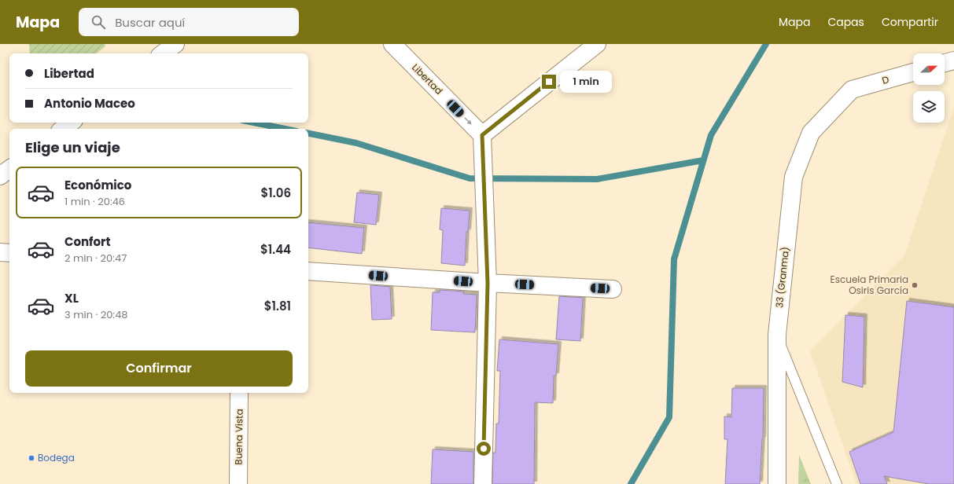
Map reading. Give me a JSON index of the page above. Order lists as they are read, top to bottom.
{
  "streets": {
    "street": [
      "Libertad",
      "D",
      "33 (Granma)",
      "Buena Vista"
    ]
  },
  "crossings": [
    ["D", "33 (Granma)"]
  ],
  "one_way": ["Libertad"],
  "places": ["Escuela Primaria Osiris García", "Bodega"],
  "north": "right",
  "page": {
    "header": "Mapa",
    "search": "Buscar aquí",
    "nav": ["Mapa", "Capas", "Compartir"],
    "banner": ["Libertad", "Antonio Maceo"],
    "bubble": "1 min",
    "heading": "Elige un viaje",
    "list": [
      {
        "name": "Económico",
        "note": "1 min · 20:46",
        "value": "$1.06"
      },
      {
        "name": "Confort",
        "note": "2 min · 20:47",
        "value": "$1.44"
      },
      {
        "name": "XL",
        "note": "3 min · 20:48",
        "value": "$1.81"
      }
    ],
    "buttons": "Confirmar"
  }
}
